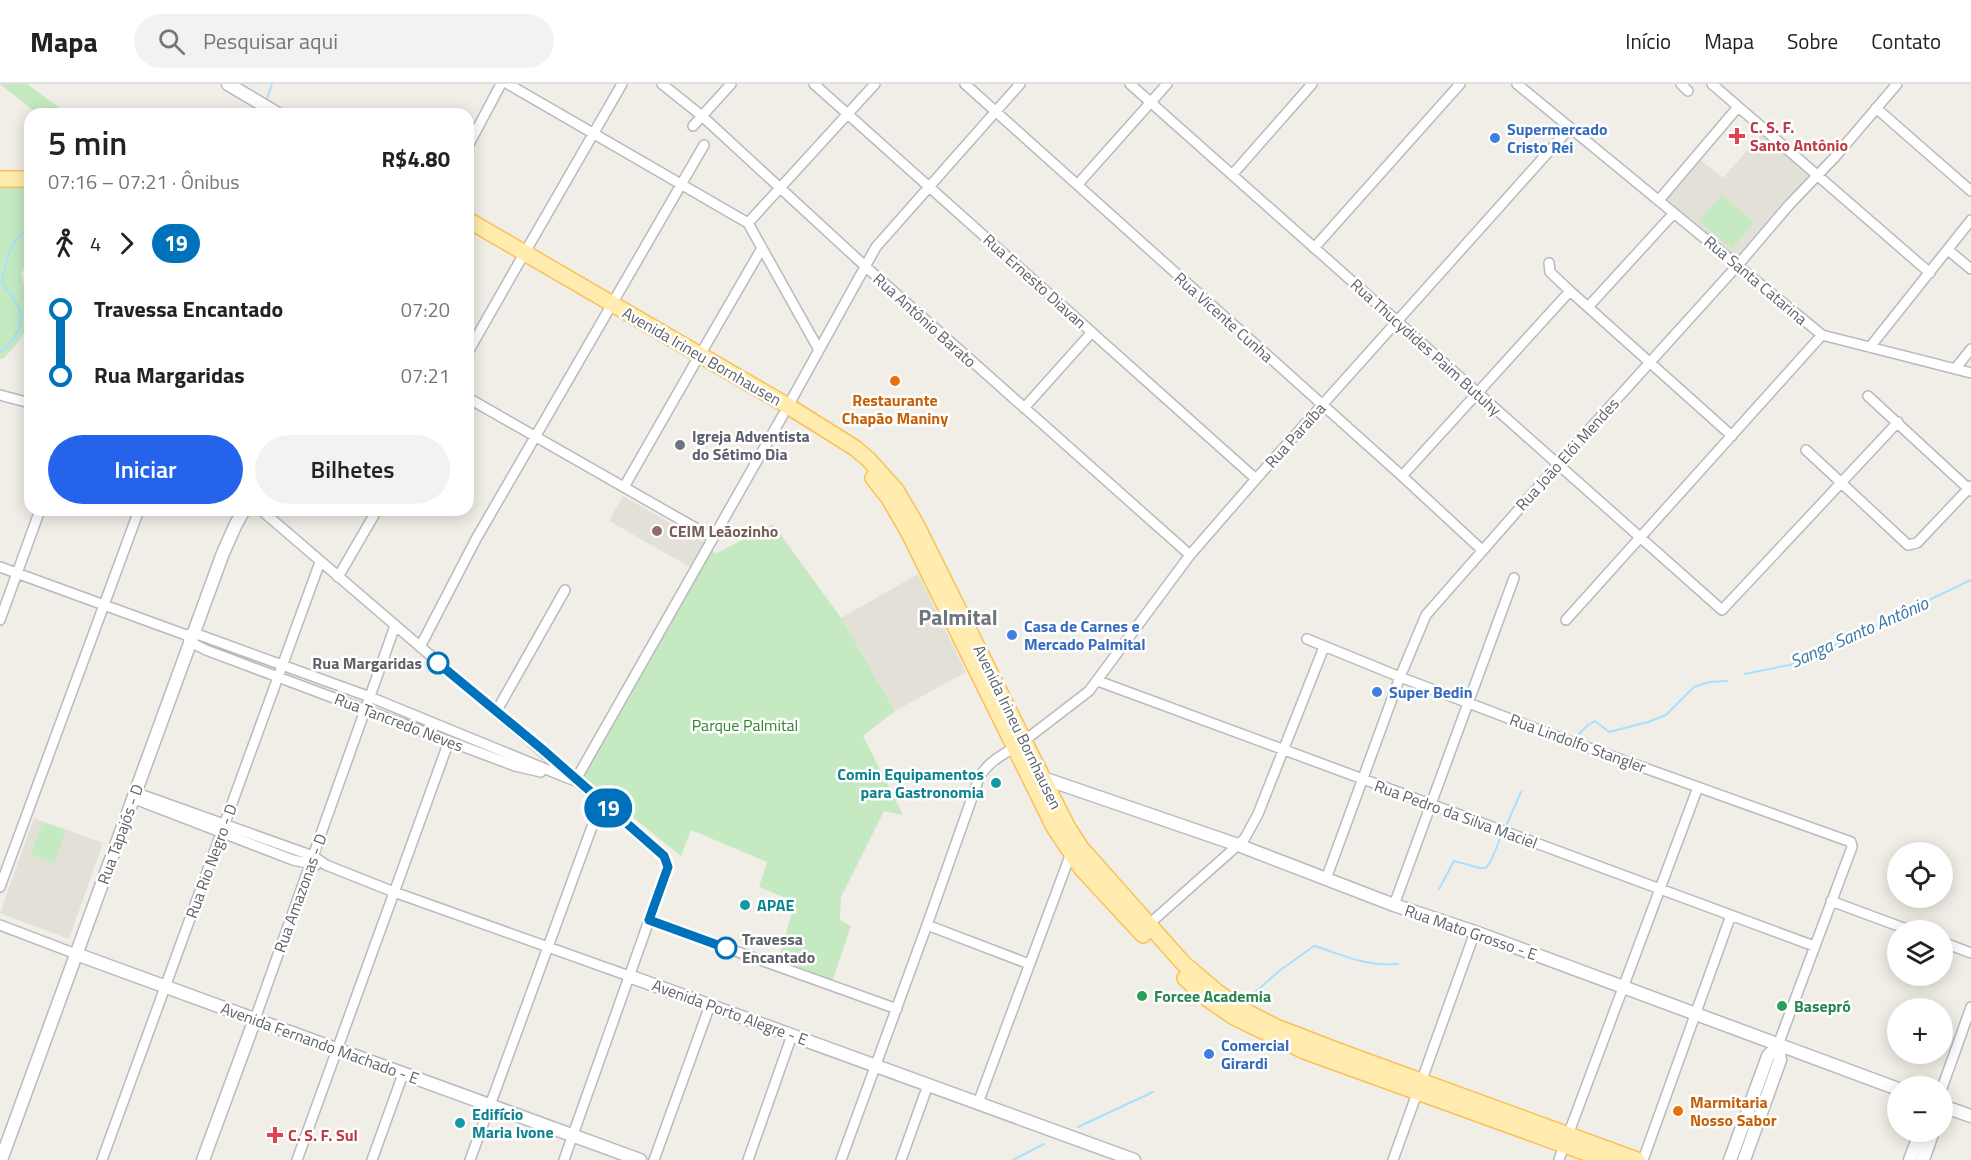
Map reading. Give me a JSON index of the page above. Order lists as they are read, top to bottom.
{
  "streets": {
    "main road": ["Avenida Irineu Bornhausen"],
    "street": [
      "Rua Santa Catarina",
      "Rua Ernesto Diavan",
      "Rua Vicente Cunha",
      "Rua Antônio Barato",
      "Rua Thucydides Paim Butuhy",
      "Rua Paraíba",
      "Rua João Elói Mendes",
      "Rua Tancredo Neves",
      "Rua Lindolfo Stangler",
      "Rua Pedro da Silva Maciel",
      "Rua Tapajós - D",
      "Rua Rio Negro - D",
      "Rua Amazonas - D",
      "Rua Mato Grosso - E",
      "Avenida Porto Alegre - E",
      "Avenida Fernando Machado - E"
    ]
  },
  "crossings": [
    ["Rua Santa Catarina", "Rua Paraíba"],
    ["Rua Santa Catarina", "Rua João Elói Mendes"],
    ["Rua Ernesto Diavan", "Rua Paraíba"],
    ["Rua Vicente Cunha", "Rua Paraíba"],
    ["Rua Vicente Cunha", "Rua João Elói Mendes"],
    ["Rua Antônio Barato", "Rua Paraíba"],
    ["Rua Thucydides Paim Butuhy", "Rua Paraíba"],
    ["Rua Thucydides Paim Butuhy", "Rua João Elói Mendes"],
    ["Avenida Irineu Bornhausen", "Rua Paraíba"],
    ["Avenida Irineu Bornhausen", "Rua Mato Grosso - E"],
    ["Rua Paraíba", "Rua Pedro da Silva Maciel"],
    ["Rua Paraíba", "Avenida Porto Alegre - E"],
    ["Rua João Elói Mendes", "Rua Lindolfo Stangler"],
    ["Rua João Elói Mendes", "Rua Pedro da Silva Maciel"],
    ["Rua João Elói Mendes", "Rua Mato Grosso - E"],
    ["Rua Tancredo Neves", "Rua Tapajós - D"],
    ["Rua Tancredo Neves", "Rua Rio Negro - D"],
    ["Rua Tancredo Neves", "Rua Amazonas - D"],
    ["Rua Tapajós - D", "Avenida Porto Alegre - E"],
    ["Rua Tapajós - D", "Avenida Fernando Machado - E"],
    ["Rua Rio Negro - D", "Avenida Porto Alegre - E"],
    ["Rua Rio Negro - D", "Avenida Fernando Machado - E"],
    ["Rua Amazonas - D", "Avenida Porto Alegre - E"],
    ["Rua Amazonas - D", "Avenida Fernando Machado - E"]
  ],
  "districts": ["Palmital"],
  "water": ["Sanga Santo Antônio"],
  "parks": ["Parque Palmital"],
  "places": {
    "health": ["C. S. F. Santo Antônio", "C. S. F. Sul"],
    "other": [
      "Supermercado Cristo Rei",
      "Restaurante Chapão Maniny",
      "Igreja Adventista do Sétimo Dia",
      "CEIM Leãozinho",
      "Casa de Carnes e Mercado Palmital",
      "Rua Margaridas",
      "Super Bedin",
      "Comin Equipamentos para Gastronomia",
      "APAE",
      "Travessa Encantado",
      "Forcee Academia",
      "Basepró",
      "Comercial Girardi",
      "Marmitaria Nosso Sabor",
      "Edifício Maria Ivone"
    ]
  },
  "lines": ["bus line 19"],
  "page": {
    "header": "Mapa",
    "search": "Pesquisar aqui",
    "nav": [
      "Início",
      "Mapa",
      "Sobre",
      "Contato"
    ],
    "on_map": "19",
    "heading": ["5 min", "07:16 – 07:21 · Ônibus", "R$4.80"],
    "legs": ["4", "19"],
    "list": [
      {
        "name": "Travessa Encantado",
        "value": "07:20"
      },
      {
        "name": "Rua Margaridas",
        "value": "07:21"
      }
    ],
    "buttons": ["Iniciar", "Bilhetes"],
    "map_buttons": ["+", "−"]
  }
}
